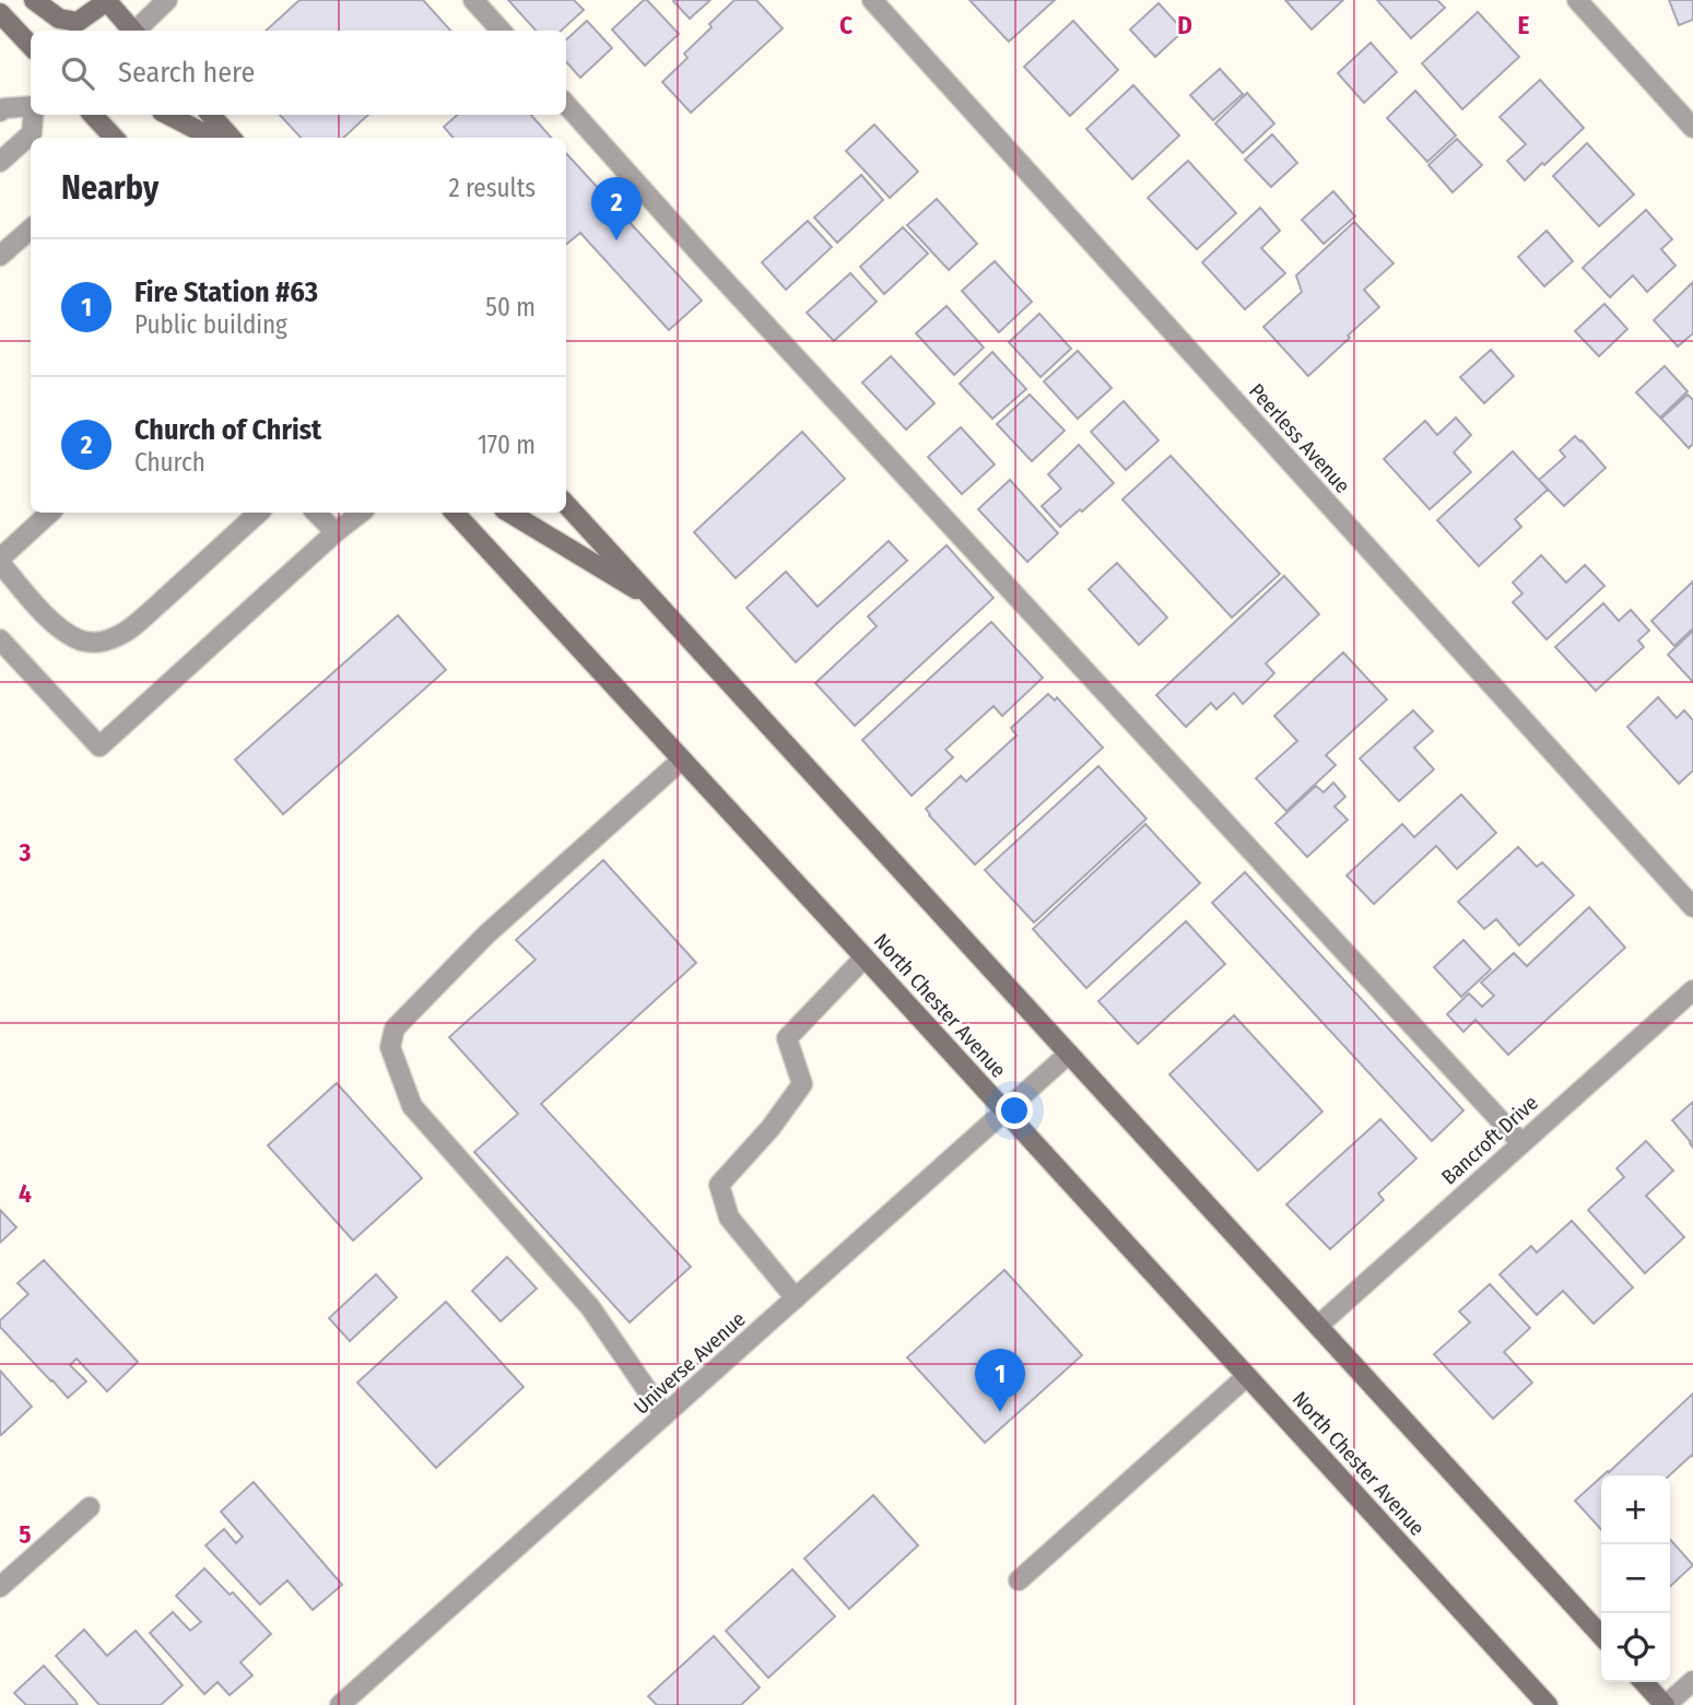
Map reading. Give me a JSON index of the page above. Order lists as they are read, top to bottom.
{
  "streets": {
    "main road": ["North Chester Avenue"],
    "street": ["Peerless Avenue", "Bancroft Drive", "Universe Avenue"]
  },
  "crossings": [
    ["North Chester Avenue", "Universe Avenue"]
  ],
  "page": {
    "search": "Search here",
    "heading": ["Nearby", "2 results"],
    "pins": ["2", "1"],
    "list": [
      {
        "mark": "1",
        "name": "Fire Station #63",
        "note": "Public building",
        "value": "50 m"
      },
      {
        "mark": "2",
        "name": "Church of Christ",
        "note": "Church",
        "value": "170 m"
      }
    ],
    "map_buttons": ["+", "−"]
  },
  "grid": {
    "columns": ["C", "D", "E"],
    "rows": ["3", "4", "5"]
  }
}
